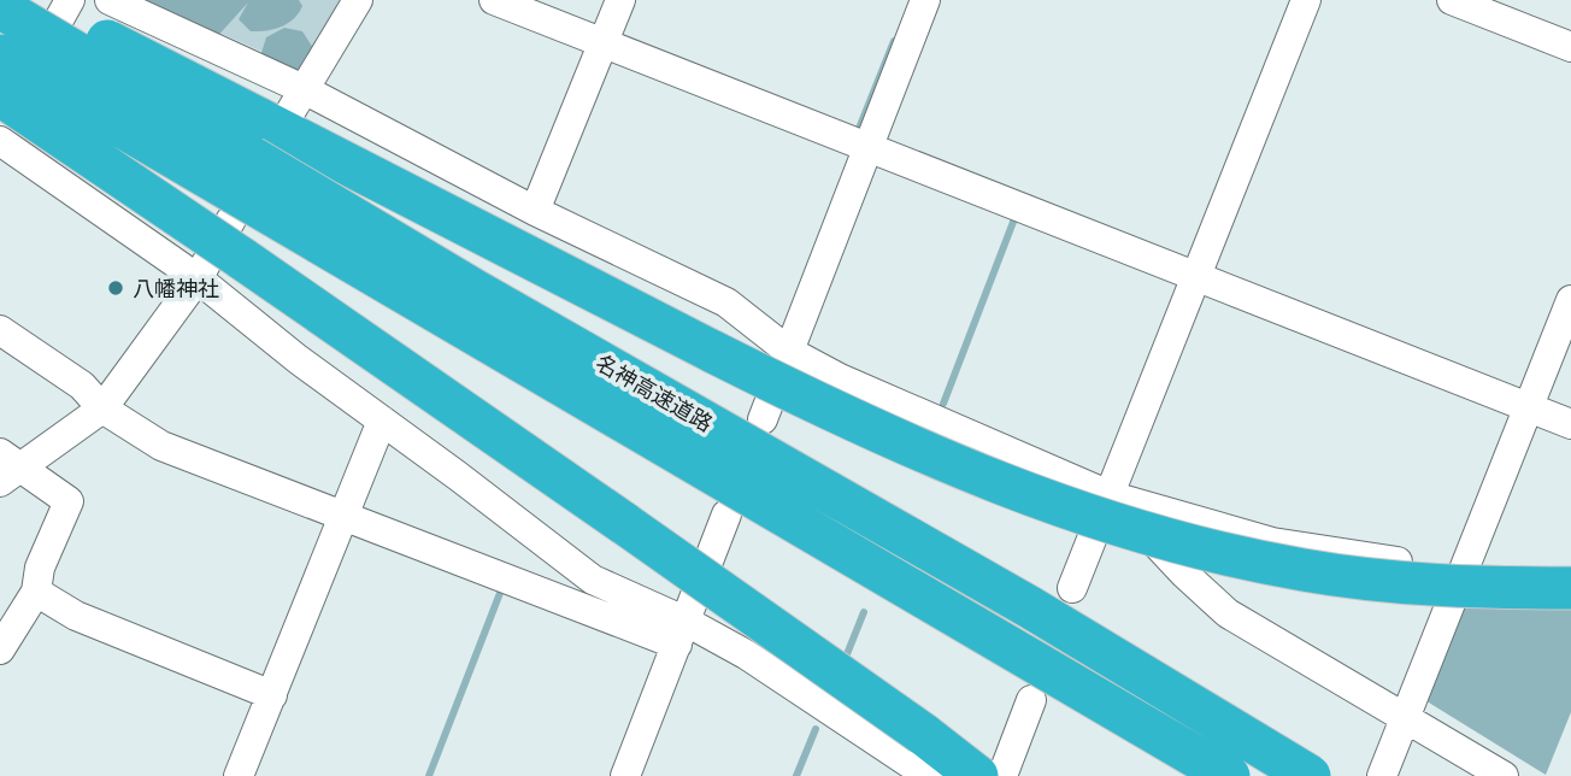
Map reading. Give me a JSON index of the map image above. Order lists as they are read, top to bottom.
{
  "streets": {
    "highway": ["名神高速道路"]
  },
  "places": ["八幡神社"]
}
